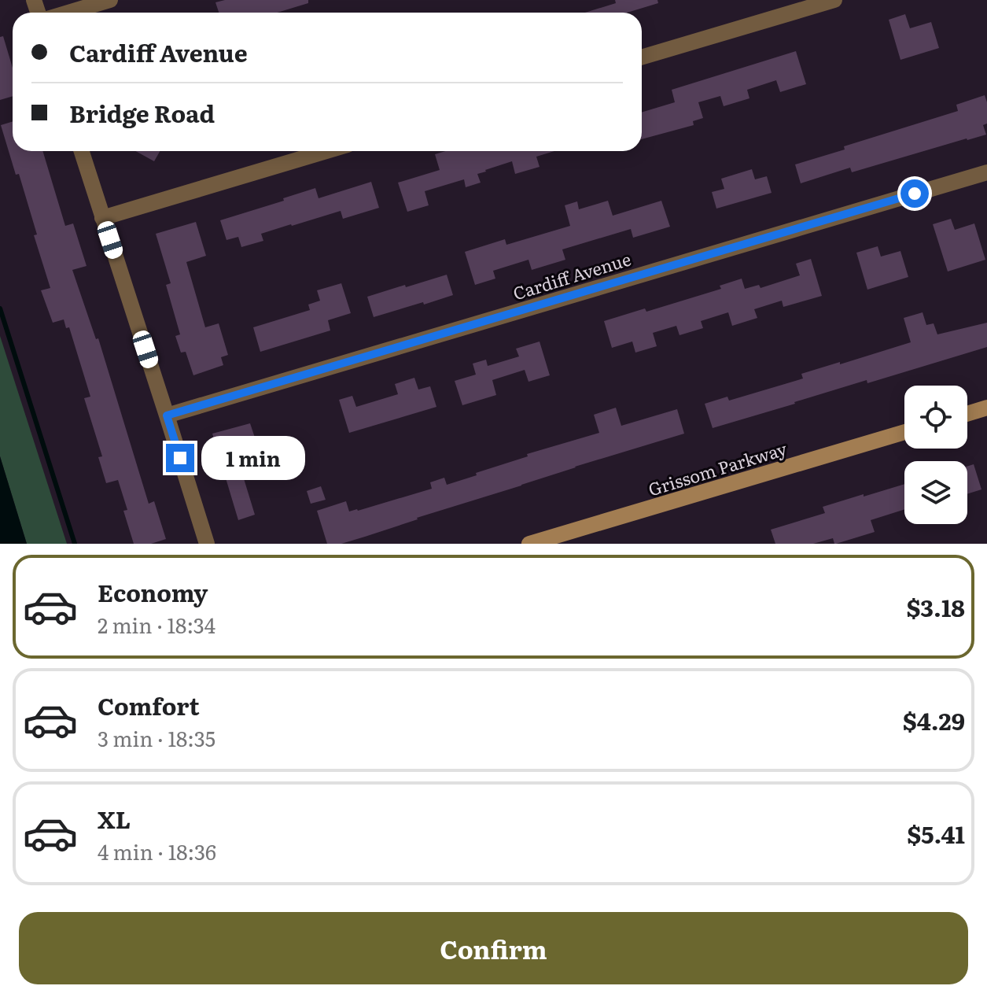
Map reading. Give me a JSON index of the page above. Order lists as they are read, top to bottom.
{
  "streets": {
    "main road": ["Grissom Parkway"],
    "street": ["Cardiff Avenue"]
  },
  "page": {
    "banner": ["Cardiff Avenue", "Bridge Road"],
    "bubble": "1 min",
    "list": [
      {
        "name": "Economy",
        "note": "2 min · 18:34",
        "value": "$3.18"
      },
      {
        "name": "Comfort",
        "note": "3 min · 18:35",
        "value": "$4.29"
      },
      {
        "name": "XL",
        "note": "4 min · 18:36",
        "value": "$5.41"
      }
    ],
    "buttons": "Confirm"
  }
}
